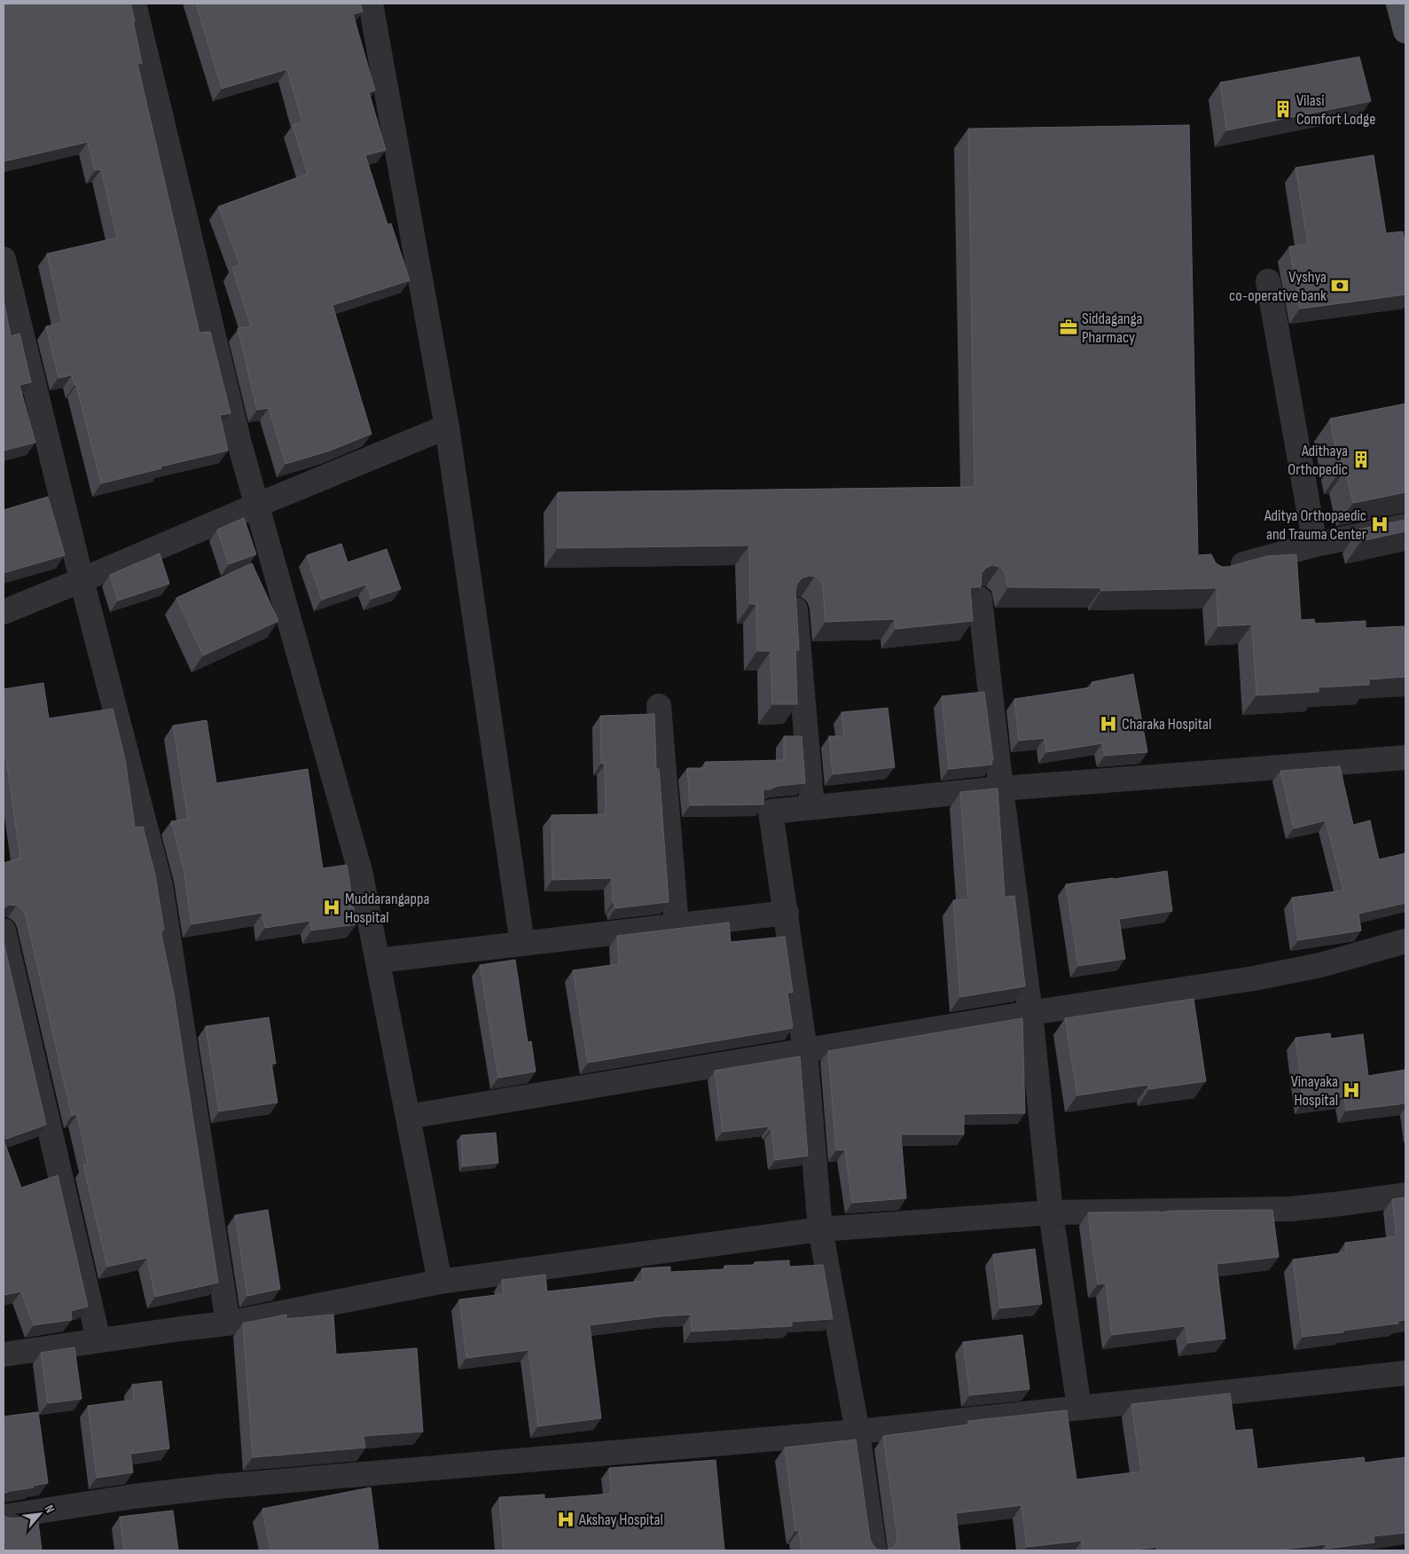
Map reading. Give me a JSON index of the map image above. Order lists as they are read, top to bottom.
{
  "places": {
    "building": ["Vilasi Comfort Lodge", "Adithaya Orthopedic"],
    "bank": ["Vyshya co-operative bank"],
    "office": ["Siddaganga Pharmacy"],
    "hospital": [
      "Aditya Orthopaedic and Trauma Center",
      "Charaka Hospital",
      "Muddarangappa Hospital",
      "Vinayaka Hospital",
      "Akshay Hospital"
    ]
  },
  "north": "top right"
}
